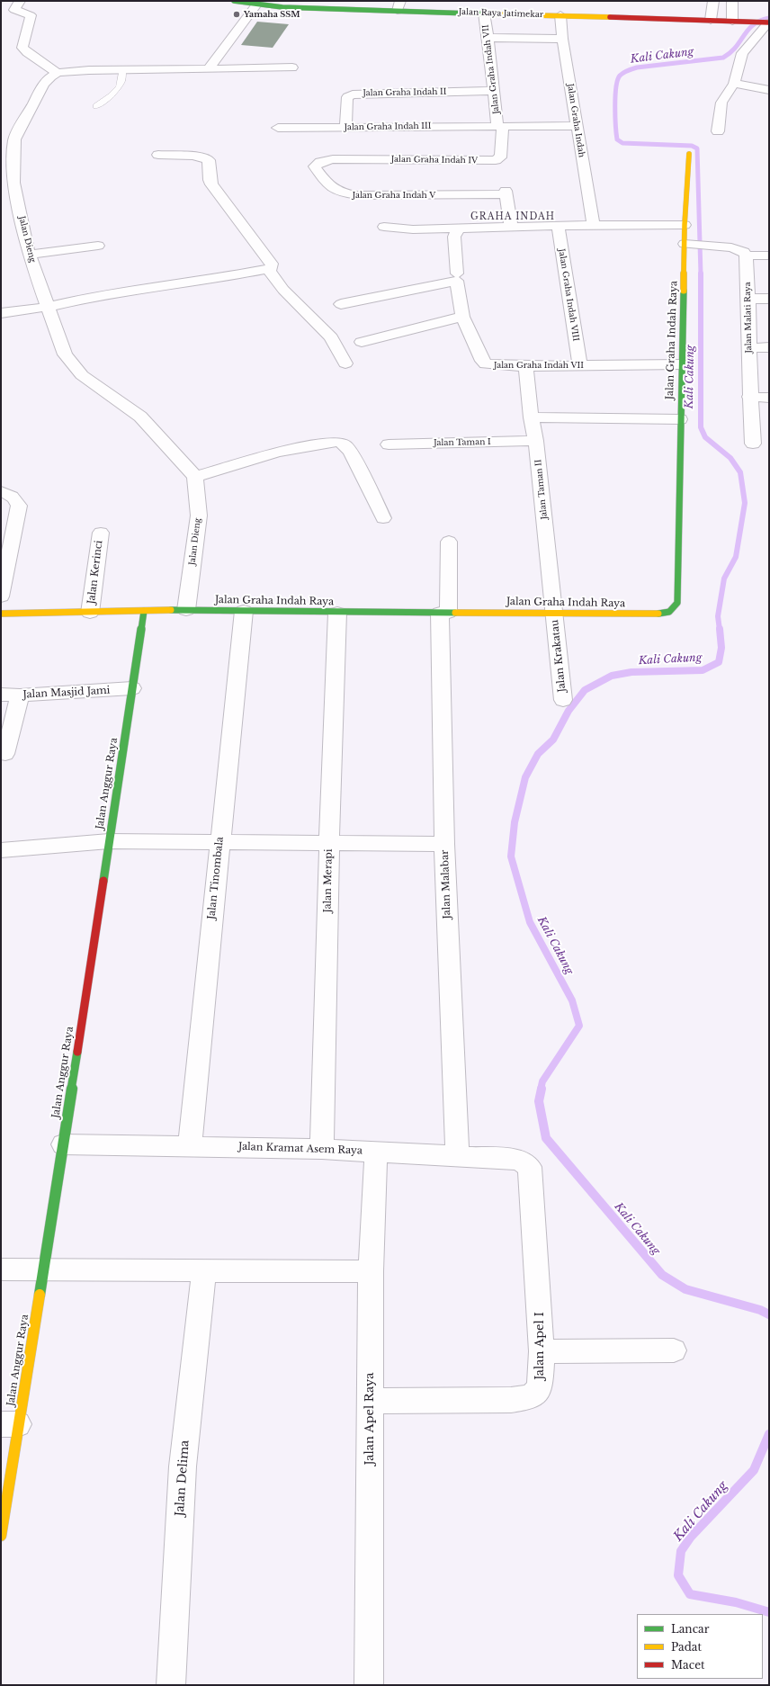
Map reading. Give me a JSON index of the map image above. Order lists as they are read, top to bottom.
{
  "streets": {
    "street": [
      "Jalan Raya Jatimekar",
      "Jalan Graha Indah VII",
      "Jalan Graha Indah II",
      "Jalan Graha Indah",
      "Jalan Graha Indah III",
      "Jalan Graha Indah IV",
      "Jalan Graha Indah V",
      "Jalan Dieng",
      "Jalan Graha Indah VIII",
      "Jalan Malati Raya",
      "Jalan Graha Indah Raya",
      "Jalan Taman I",
      "Jalan Taman II",
      "Jalan Kerinci",
      "Jalan Krakatau",
      "Jalan Masjid Jami",
      "Jalan Anggur Raya",
      "Jalan Tinombala",
      "Jalan Merapi",
      "Jalan Malabar",
      "Jalan Kramat Asem Raya",
      "Jalan Apel I",
      "Jalan Apel Raya",
      "Jalan Delima"
    ]
  },
  "crossings": [
    ["Jalan Raya Jatimekar", "Jalan Graha Indah VII"],
    ["Jalan Raya Jatimekar", "Jalan Graha Indah"],
    ["Jalan Graha Indah VII", "Jalan Graha Indah II"],
    ["Jalan Graha Indah VII", "Jalan Graha Indah III"],
    ["Jalan Graha Indah VII", "Jalan Graha Indah IV"],
    ["Jalan Graha Indah VII", "Jalan Graha Indah VIII"],
    ["Jalan Graha Indah VII", "Jalan Graha Indah Raya"],
    ["Jalan Graha Indah VII", "Jalan Taman II"],
    ["Jalan Graha Indah II", "Jalan Graha Indah III"],
    ["Jalan Graha Indah", "Jalan Graha Indah III"],
    ["Jalan Graha Indah III", "Jalan Graha Indah IV"],
    ["Jalan Graha Indah IV", "Jalan Graha Indah V"],
    ["Jalan Dieng", "Jalan Graha Indah Raya"],
    ["Jalan Graha Indah Raya", "Jalan Taman II"],
    ["Jalan Graha Indah Raya", "Jalan Kerinci"],
    ["Jalan Graha Indah Raya", "Jalan Krakatau"],
    ["Jalan Graha Indah Raya", "Jalan Anggur Raya"],
    ["Jalan Graha Indah Raya", "Jalan Tinombala"],
    ["Jalan Graha Indah Raya", "Jalan Merapi"],
    ["Jalan Graha Indah Raya", "Jalan Malabar"],
    ["Jalan Taman I", "Jalan Taman II"],
    ["Jalan Taman II", "Jalan Krakatau"],
    ["Jalan Masjid Jami", "Jalan Anggur Raya"],
    ["Jalan Anggur Raya", "Jalan Kramat Asem Raya"],
    ["Jalan Tinombala", "Jalan Kramat Asem Raya"],
    ["Jalan Merapi", "Jalan Kramat Asem Raya"],
    ["Jalan Malabar", "Jalan Kramat Asem Raya"],
    ["Jalan Kramat Asem Raya", "Jalan Apel I"],
    ["Jalan Kramat Asem Raya", "Jalan Apel Raya"],
    ["Jalan Apel I", "Jalan Apel Raya"]
  ],
  "districts": ["GRAHA INDAH"],
  "water": ["Kali Cakung"],
  "places": ["Yamaha SSM"],
  "legend": ["Lancar", "Padat", "Macet"]
}
